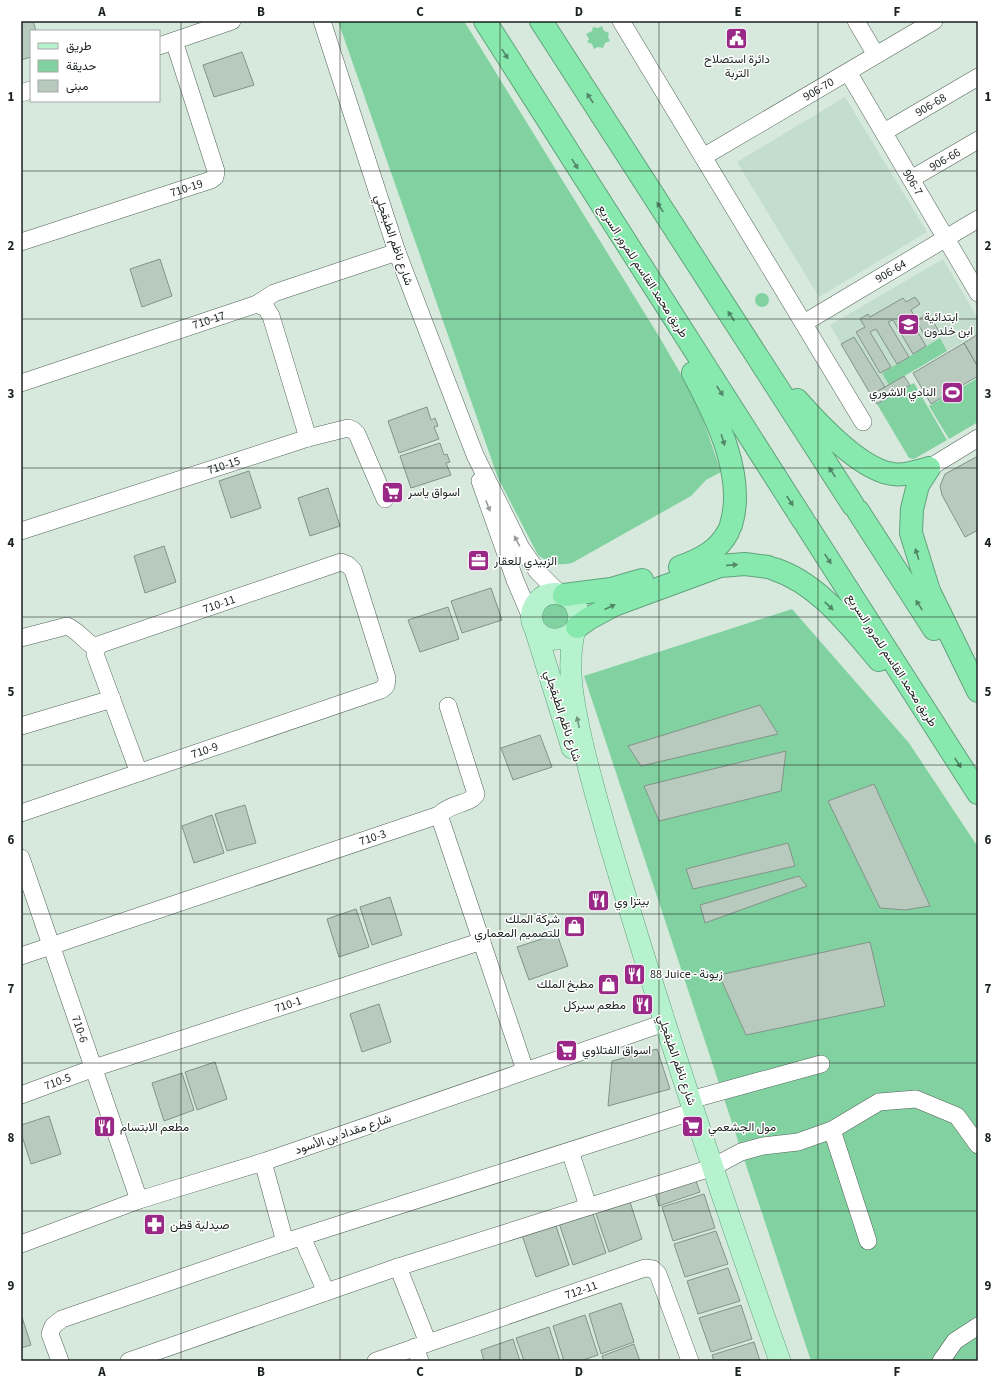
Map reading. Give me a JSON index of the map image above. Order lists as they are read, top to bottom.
{
  "streets": {
    "highway": ["طريق محمد القاسم للمرور السريع"],
    "main road": ["شارع ناظم الطبقجلي"],
    "street": [
      "906-70",
      "906-68",
      "906-66",
      "906-7",
      "710-19",
      "906-64",
      "710-17",
      "710-15",
      "710-11",
      "710-9",
      "710-3",
      "710-1",
      "710-6",
      "710-5",
      "شارع مقداد بن الأسود",
      "712-11"
    ]
  },
  "crossings": [
    ["906-70", "906-7"],
    ["906-68", "906-7"],
    ["906-66", "906-7"],
    ["906-7", "906-64"],
    ["شارع ناظم الطبقجلي", "710-17"],
    ["شارع ناظم الطبقجلي", "شارع مقداد بن الأسود"],
    ["710-11", "710-9"],
    ["710-3", "710-6"],
    ["710-1", "710-6"],
    ["710-1", "710-5"],
    ["710-6", "710-5"],
    ["710-6", "شارع مقداد بن الأسود"]
  ],
  "places": {
    "public building": ["دائرة استصلاح التربة"],
    "school or university": ["ابتدائية ابن خلدون"],
    "sports": ["النادي الاشوري"],
    "supermarket": ["اسواق ياسر", "اسواق الفتلاوي", "مول الجشعمي"],
    "office": ["الزبيدي للعقار"],
    "restaurant": [
      "بيتزا وي",
      "88 Juice - زيونة",
      "مطعم سيركل",
      "مطعم الابتسام"
    ],
    "shop": ["شركة الملك للتصميم المعماري", "مطبخ الملك"],
    "pharmacy": ["صيدلية قطن"]
  },
  "legend": ["طريق", "حديقة", "مبنى"],
  "grid": {
    "columns": [
      "A",
      "B",
      "C",
      "D",
      "E",
      "F"
    ],
    "rows": [
      "1",
      "2",
      "3",
      "4",
      "5",
      "6",
      "7",
      "8",
      "9"
    ]
  }
}
